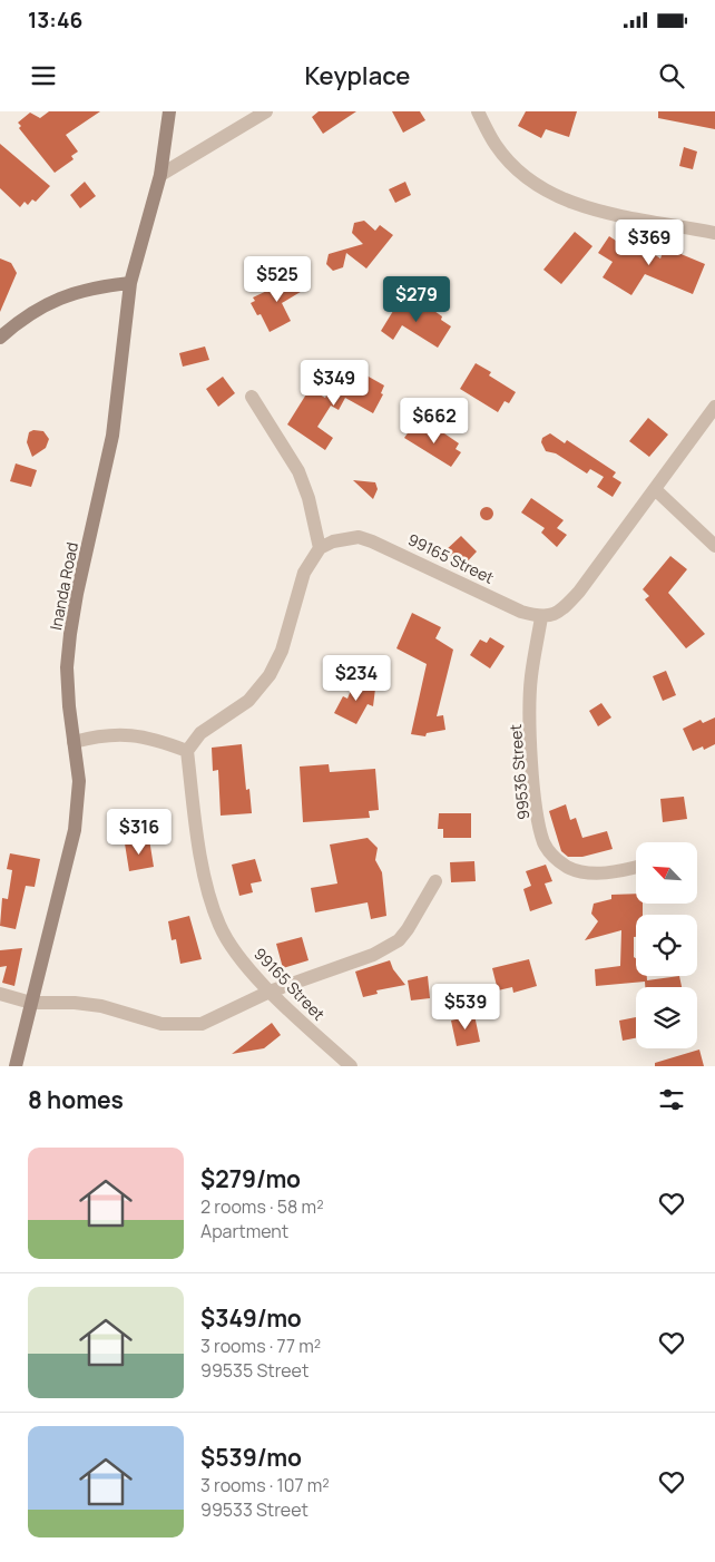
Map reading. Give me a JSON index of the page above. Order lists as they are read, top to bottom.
{
  "streets": {
    "street": ["99165 Street", "Inanda Road", "99536 Street"]
  },
  "crossings": [
    ["99165 Street", "99536 Street"]
  ],
  "north": "top left",
  "page": {
    "status": "13:46",
    "header": "Keyplace",
    "price": [
      "$369",
      "$525",
      "$279",
      "$349",
      "$662",
      "$234",
      "$316",
      "$539"
    ],
    "heading": "8 homes",
    "list": [
      {
        "name": "$279/mo",
        "note": "2 rooms · 58 m² · Apartment"
      },
      {
        "name": "$349/mo",
        "note": "3 rooms · 77 m² · 99535 Street"
      },
      {
        "name": "$539/mo",
        "note": "3 rooms · 107 m² · 99533 Street"
      }
    ]
  }
}
